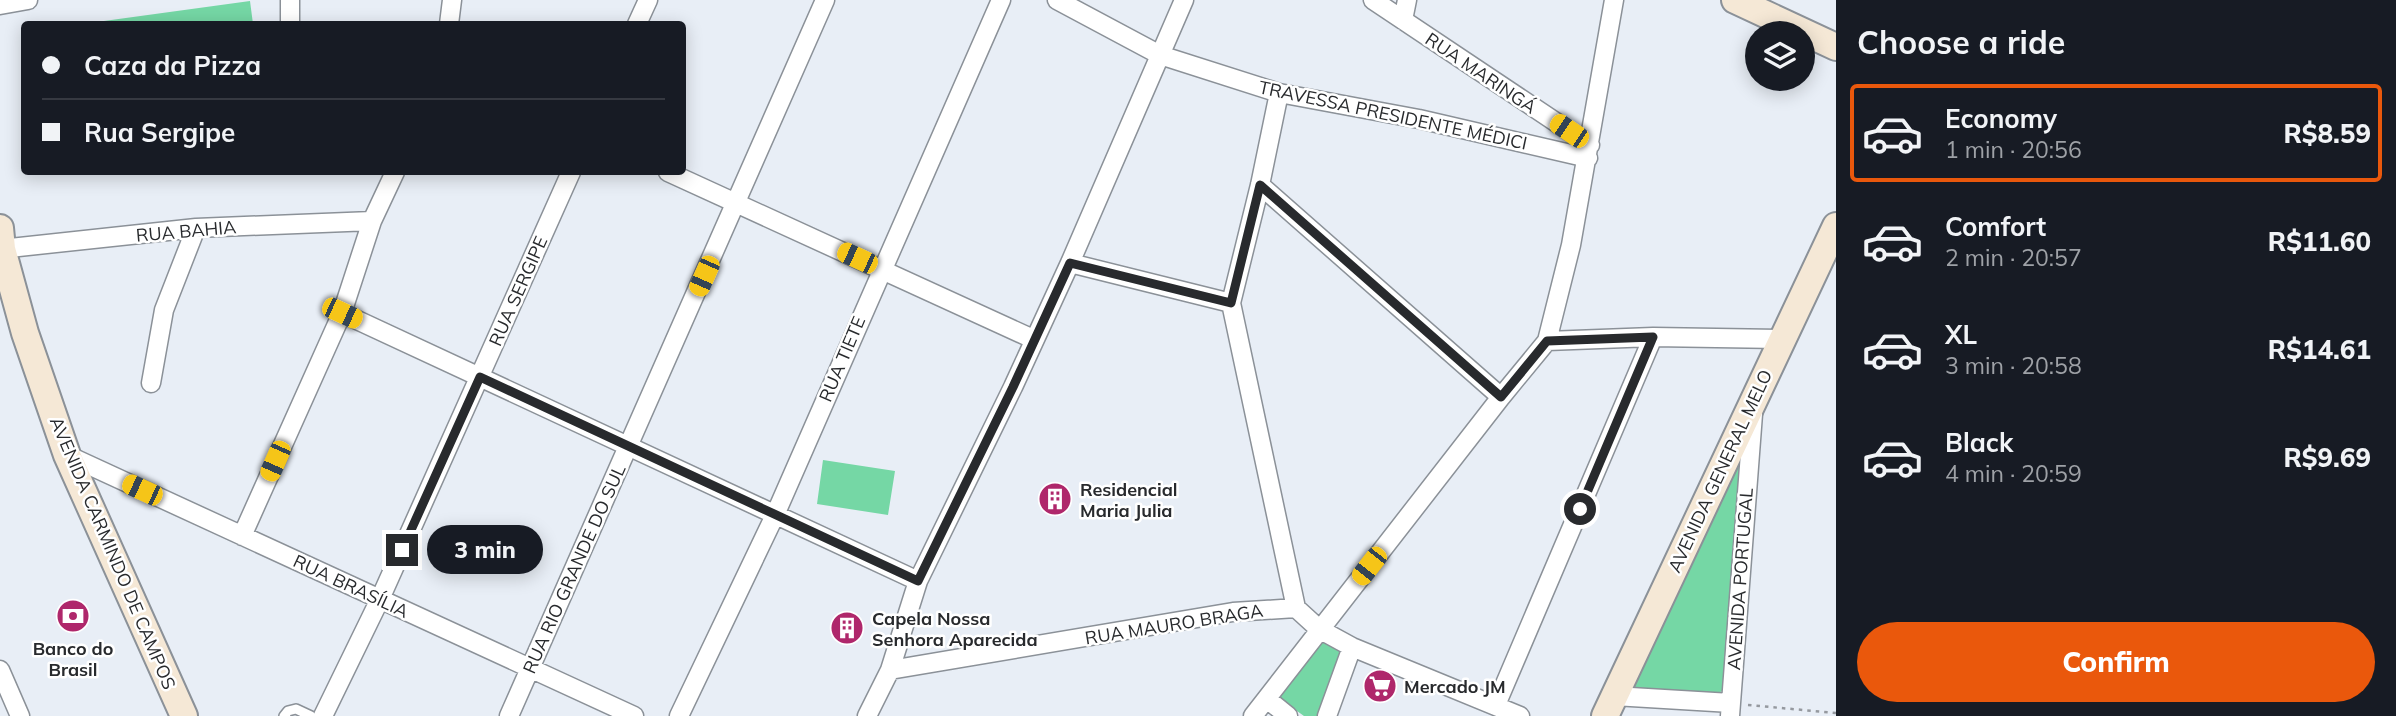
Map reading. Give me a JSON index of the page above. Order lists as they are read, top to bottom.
{
  "streets": {
    "main road": ["AVENIDA GENERAL MELO", "AVENIDA CARMINDO DE CAMPOS"],
    "street": [
      "RUA MARINGÁ",
      "TRAVESSA PRESIDENTE MÉDICI",
      "RUA BAHIA",
      "RUA SERGIPE",
      "RUA TIETE",
      "RUA RIO GRANDE DO SUL",
      "AVENIDA PORTUGAL",
      "RUA BRASÍLIA",
      "RUA MAURO BRAGA"
    ]
  },
  "crossings": [
    ["RUA MARINGÁ", "TRAVESSA PRESIDENTE MÉDICI"],
    ["RUA BAHIA", "AVENIDA CARMINDO DE CAMPOS"],
    ["RUA SERGIPE", "RUA BRASÍLIA"],
    ["AVENIDA GENERAL MELO", "AVENIDA PORTUGAL"],
    ["AVENIDA CARMINDO DE CAMPOS", "RUA BRASÍLIA"],
    ["RUA RIO GRANDE DO SUL", "RUA BRASÍLIA"]
  ],
  "places": {
    "building": ["Residencial Maria Julia", "Capela Nossa Senhora Aparecida"],
    "bank": ["Banco do Brasil"],
    "supermarket": ["Mercado JM"]
  },
  "page": {
    "heading": "Choose a ride",
    "banner": ["Caza da Pizza", "Rua Sergipe"],
    "list": [
      {
        "name": "Economy",
        "note": "1 min · 20:56",
        "value": "R$8.59"
      },
      {
        "name": "Comfort",
        "note": "2 min · 20:57",
        "value": "R$11.60"
      },
      {
        "name": "XL",
        "note": "3 min · 20:58",
        "value": "R$14.61"
      },
      {
        "name": "Black",
        "note": "4 min · 20:59",
        "value": "R$9.69"
      }
    ],
    "bubble": "3 min",
    "buttons": "Confirm"
  }
}
